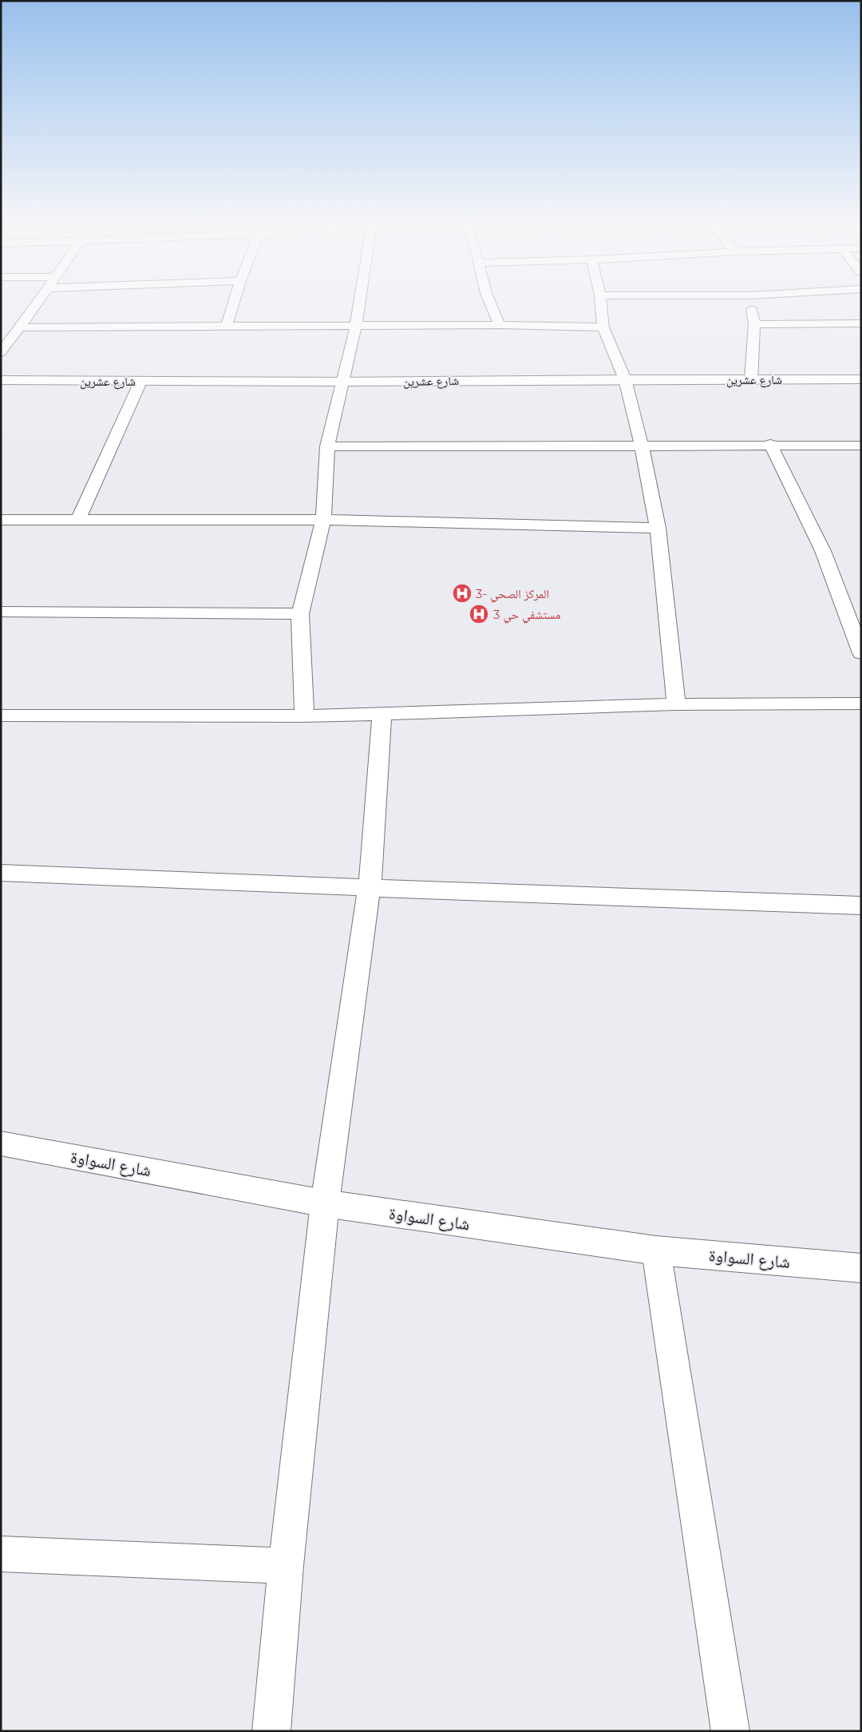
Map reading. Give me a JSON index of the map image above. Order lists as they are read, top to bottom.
{
  "streets": {
    "street": ["شارع عشرين", "شارع السواوة"]
  },
  "places": {
    "hospital": ["المركز الصحي -3", "مستشفي حي 3"]
  }
}
